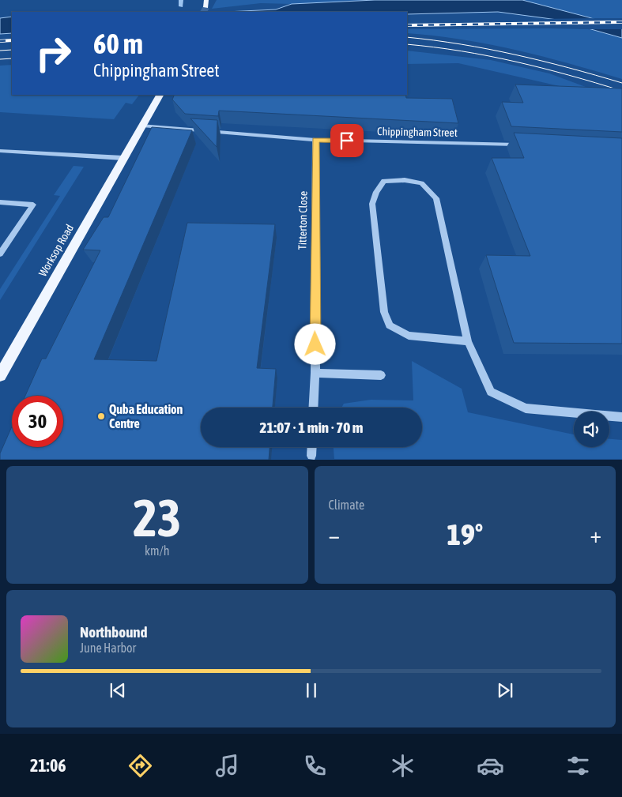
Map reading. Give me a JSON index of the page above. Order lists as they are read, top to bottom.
{
  "streets": {
    "main road": ["Worksop Road"],
    "street": ["Chippingham Street", "Titterton Close"]
  },
  "crossings": [
    ["Chippingham Street", "Titterton Close"],
    ["Chippingham Street", "Worksop Road"]
  ],
  "places": ["Quba Education Centre"],
  "page": {
    "turn": ["60 m", "Chippingham Street"],
    "limit": "30",
    "trip": "21:07 · 1 min · 70 m",
    "tile": [
      ["23", "km/h"],
      "Climate"
    ],
    "heat": ["−", "19°", "+"],
    "song": ["Northbound", "June Harbor"],
    "tabs": "21:06"
  }
}
